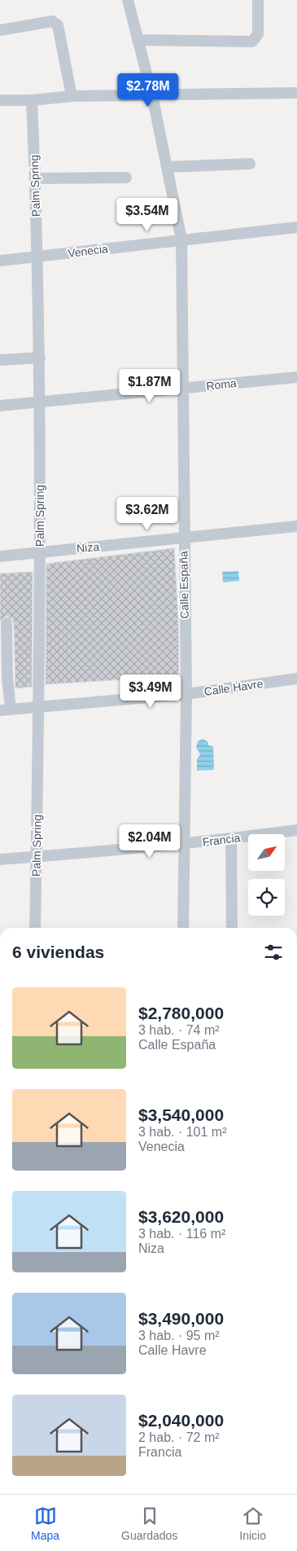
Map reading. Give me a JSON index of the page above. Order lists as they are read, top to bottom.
{
  "streets": {
    "street": [
      "Palm Spring",
      "Venecia",
      "Roma",
      "Niza",
      "Calle España",
      "Calle Havre",
      "Francia"
    ]
  },
  "crossings": [
    ["Palm Spring", "Venecia"],
    ["Palm Spring", "Roma"],
    ["Palm Spring", "Niza"],
    ["Palm Spring", "Calle Havre"],
    ["Palm Spring", "Francia"],
    ["Venecia", "Calle España"],
    ["Roma", "Calle España"],
    ["Niza", "Calle España"],
    ["Calle España", "Calle Havre"],
    ["Calle España", "Francia"]
  ],
  "north": "top right",
  "page": {
    "price": [
      "$2.78M",
      "$3.54M",
      "$1.87M",
      "$3.62M",
      "$3.49M",
      "$2.04M"
    ],
    "heading": "6 viviendas",
    "list": [
      {
        "name": "$2,780,000",
        "note": "3 hab. · 74 m² · Calle España"
      },
      {
        "name": "$3,540,000",
        "note": "3 hab. · 101 m² · Venecia"
      },
      {
        "name": "$3,620,000",
        "note": "3 hab. · 116 m² · Niza"
      },
      {
        "name": "$3,490,000",
        "note": "3 hab. · 95 m² · Calle Havre"
      },
      {
        "name": "$2,040,000",
        "note": "2 hab. · 72 m² · Francia"
      }
    ],
    "tabs": ["Mapa", "Guardados", "Inicio"]
  }
}
